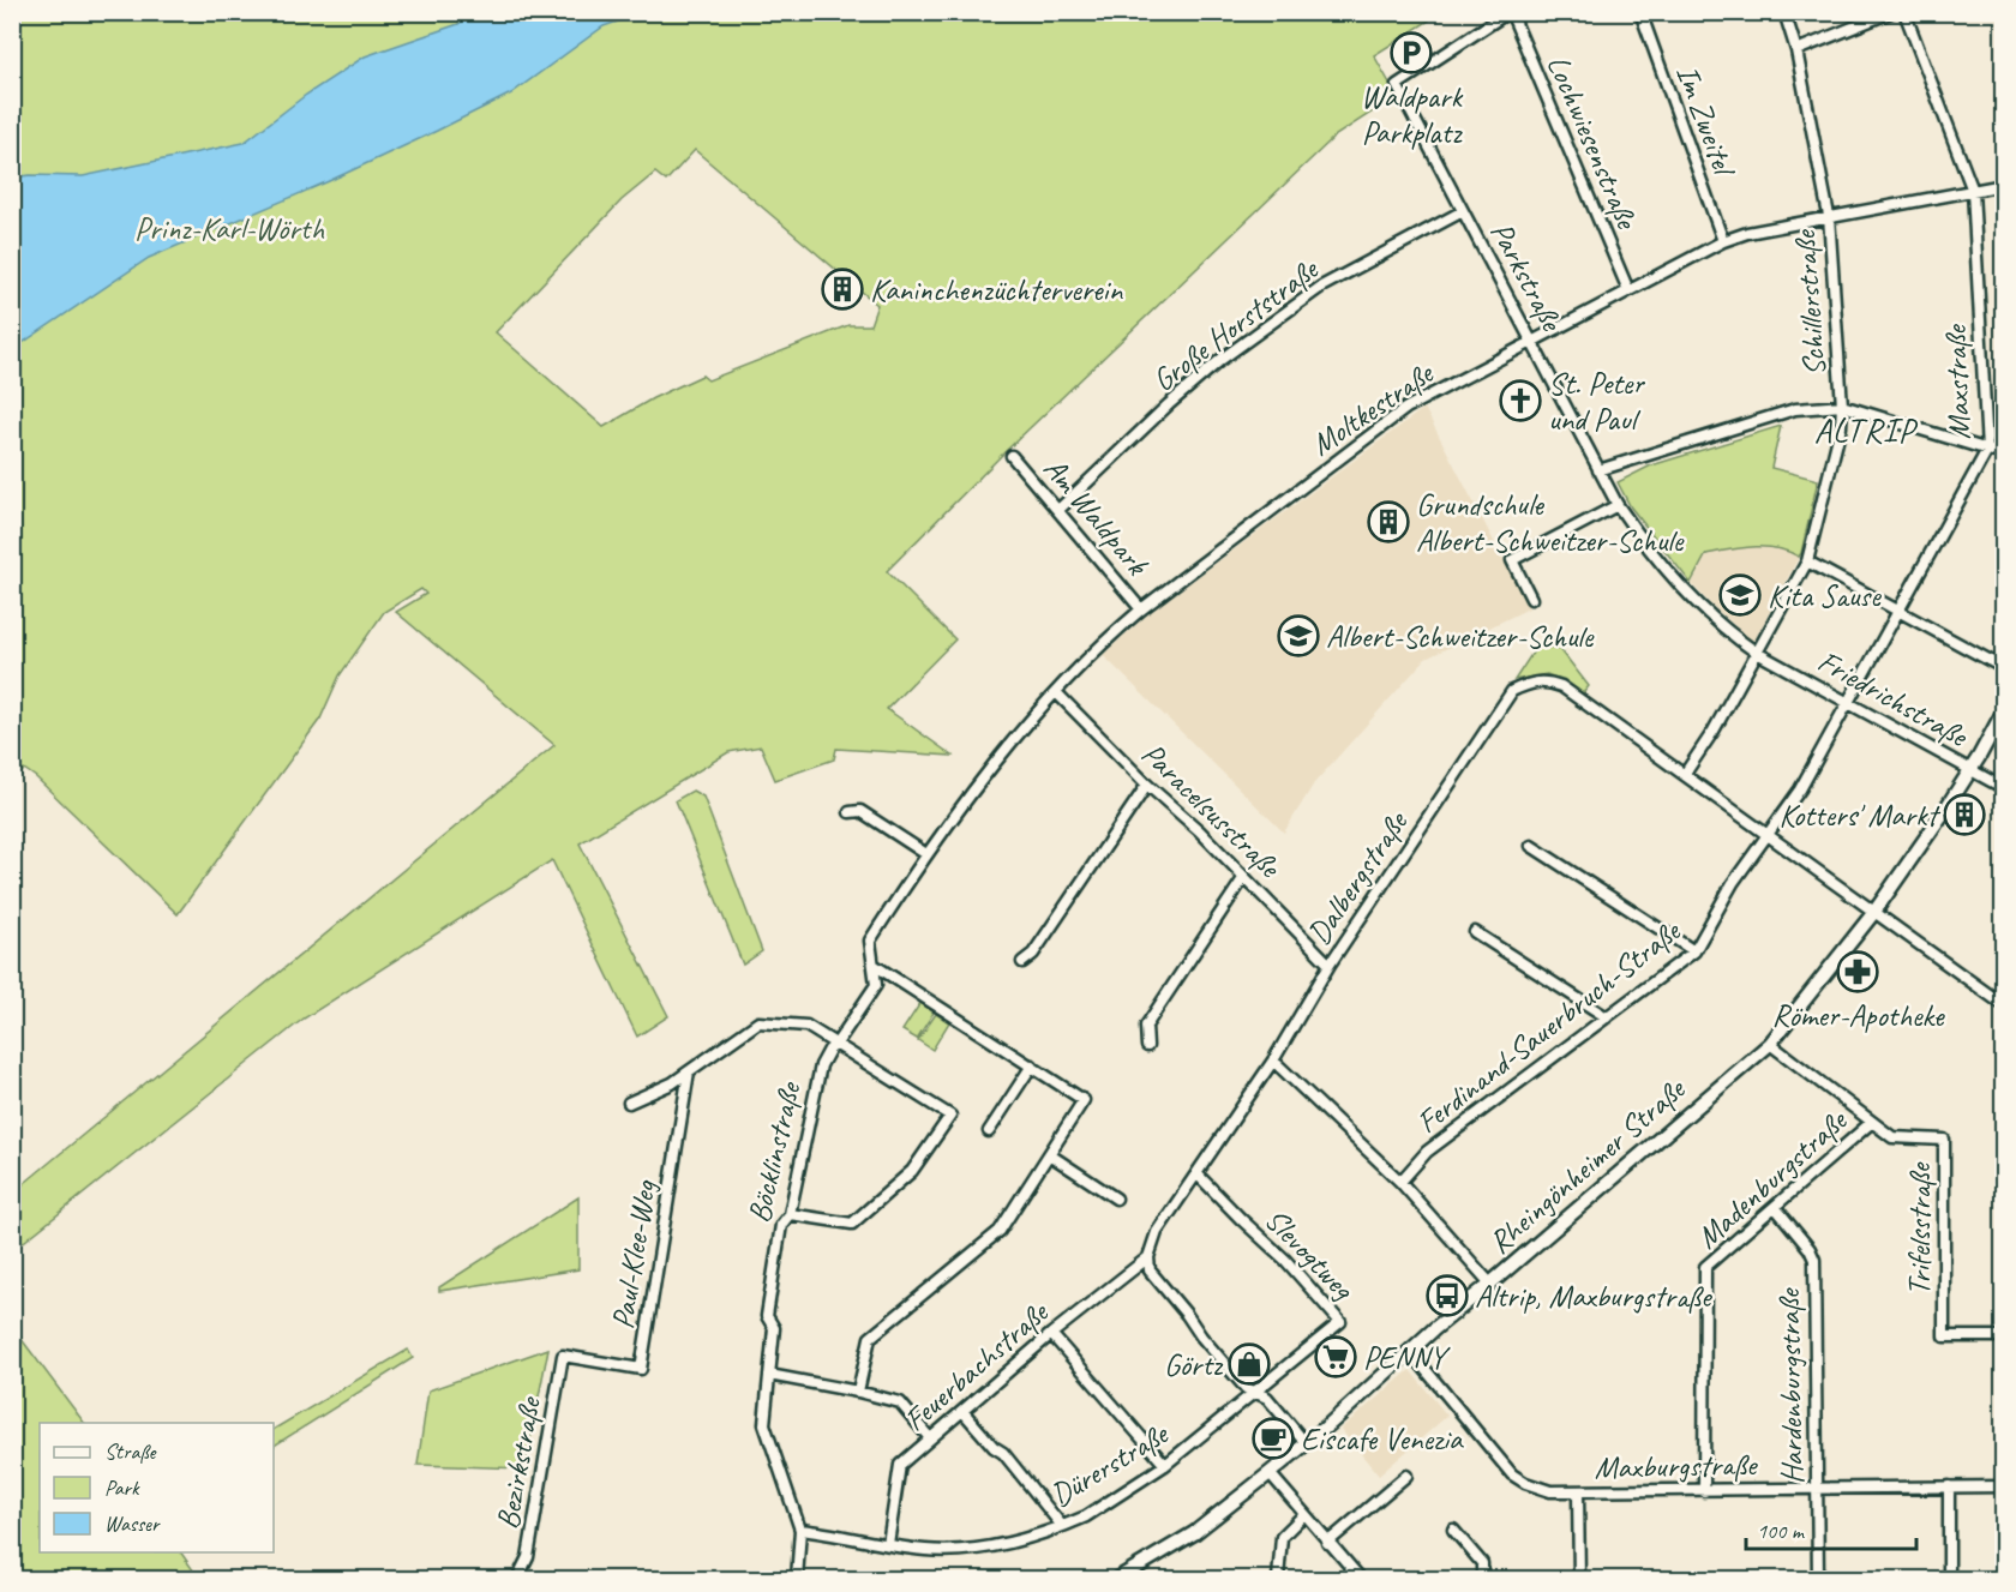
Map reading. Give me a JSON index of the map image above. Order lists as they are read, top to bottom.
{
  "streets": {
    "street": [
      "Im Zweitel",
      "Lochwiesenstraße",
      "Parkstraße",
      "Schillerstraße",
      "Große Horststraße",
      "Maxstraße",
      "Moltkestraße",
      "Am Waldpark",
      "Friedrichstraße",
      "Paracelsusstraße",
      "Dalbergstraße",
      "Ferdinand-Sauerbruch-Straße",
      "Böcklinstraße",
      "Rheingönheimer Straße",
      "Madenburgstraße",
      "Trifelsstraße",
      "Slevogtweg",
      "Paul-Klee-Weg",
      "Feuerbachstraße",
      "Hardenburgstraße",
      "Bezirkstraße",
      "Dürerstraße",
      "Maxburgstraße"
    ]
  },
  "crossings": [
    ["Im Zweitel", "Moltkestraße"],
    ["Lochwiesenstraße", "Parkstraße"],
    ["Lochwiesenstraße", "Moltkestraße"],
    ["Parkstraße", "Schillerstraße"],
    ["Parkstraße", "Große Horststraße"],
    ["Parkstraße", "Moltkestraße"],
    ["Parkstraße", "Friedrichstraße"],
    ["Schillerstraße", "Moltkestraße"],
    ["Schillerstraße", "Friedrichstraße"],
    ["Schillerstraße", "Dalbergstraße"],
    ["Große Horststraße", "Am Waldpark"],
    ["Maxstraße", "Moltkestraße"],
    ["Maxstraße", "Friedrichstraße"],
    ["Maxstraße", "Dalbergstraße"],
    ["Maxstraße", "Ferdinand-Sauerbruch-Straße"],
    ["Moltkestraße", "Am Waldpark"],
    ["Moltkestraße", "Paracelsusstraße"],
    ["Moltkestraße", "Böcklinstraße"],
    ["Friedrichstraße", "Rheingönheimer Straße"],
    ["Paracelsusstraße", "Dalbergstraße"],
    ["Dalbergstraße", "Ferdinand-Sauerbruch-Straße"],
    ["Dalbergstraße", "Rheingönheimer Straße"],
    ["Dalbergstraße", "Slevogtweg"],
    ["Dalbergstraße", "Feuerbachstraße"],
    ["Böcklinstraße", "Dürerstraße"],
    ["Rheingönheimer Straße", "Trifelsstraße"],
    ["Rheingönheimer Straße", "Maxburgstraße"],
    ["Madenburgstraße", "Trifelsstraße"],
    ["Madenburgstraße", "Hardenburgstraße"],
    ["Madenburgstraße", "Maxburgstraße"],
    ["Slevogtweg", "Dürerstraße"],
    ["Paul-Klee-Weg", "Bezirkstraße"],
    ["Feuerbachstraße", "Dürerstraße"],
    ["Hardenburgstraße", "Maxburgstraße"]
  ],
  "districts": ["ALTRIP"],
  "parks": ["Prinz-Karl-Wörth"],
  "places": {
    "parking": ["Waldpark Parkplatz"],
    "building": ["Kaninchenzüchterverein", "Grundschule Albert-Schweitzer-Schule", "Kotters' Markt"],
    "church": ["St. Peter und Paul"],
    "school or university": ["Kita Sause", "Albert-Schweitzer-Schule"],
    "pharmacy": ["Römer-Apotheke"],
    "bus stop": ["Altrip, Maxburgstraße"],
    "supermarket": ["PENNY"],
    "shop": ["Görtz"],
    "cafe": ["Eiscafe Venezia"]
  },
  "legend": ["Straße", "Park", "Wasser"],
  "scale_bar": "100 m"
}
